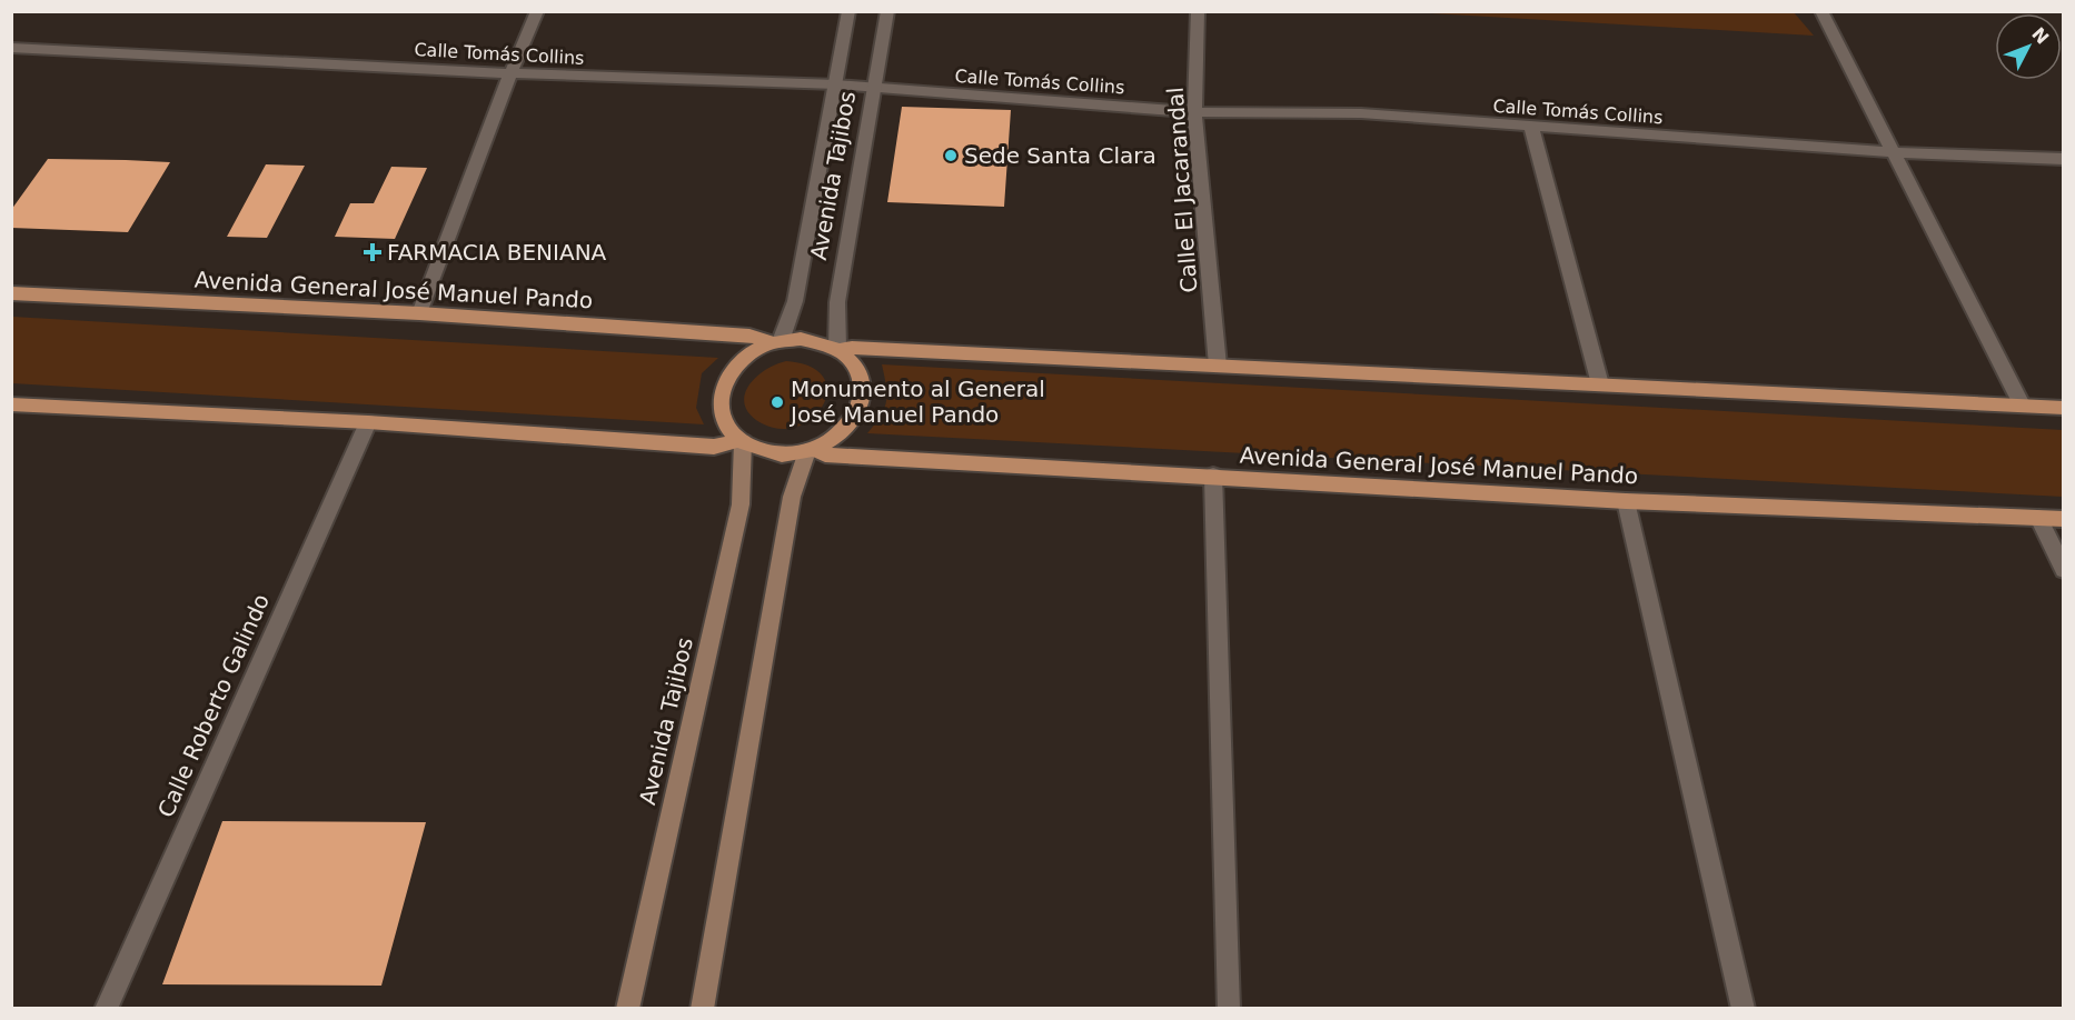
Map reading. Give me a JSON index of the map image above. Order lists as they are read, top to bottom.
{
  "streets": {
    "main road": ["Avenida Tajibos", "Avenida General José Manuel Pando"],
    "street": ["Calle Tomás Collins", "Calle El Jacarandal", "Calle Roberto Galindo"]
  },
  "crossings": [
    ["Calle Tomás Collins", "Avenida Tajibos"],
    ["Calle Tomás Collins", "Calle El Jacarandal"],
    ["Avenida Tajibos", "Avenida General José Manuel Pando"]
  ],
  "places": {
    "other": ["Sede Santa Clara", "Monumento al General José Manuel Pando"],
    "health": ["FARMACIA BENIANA"]
  },
  "north": "top right"
}
